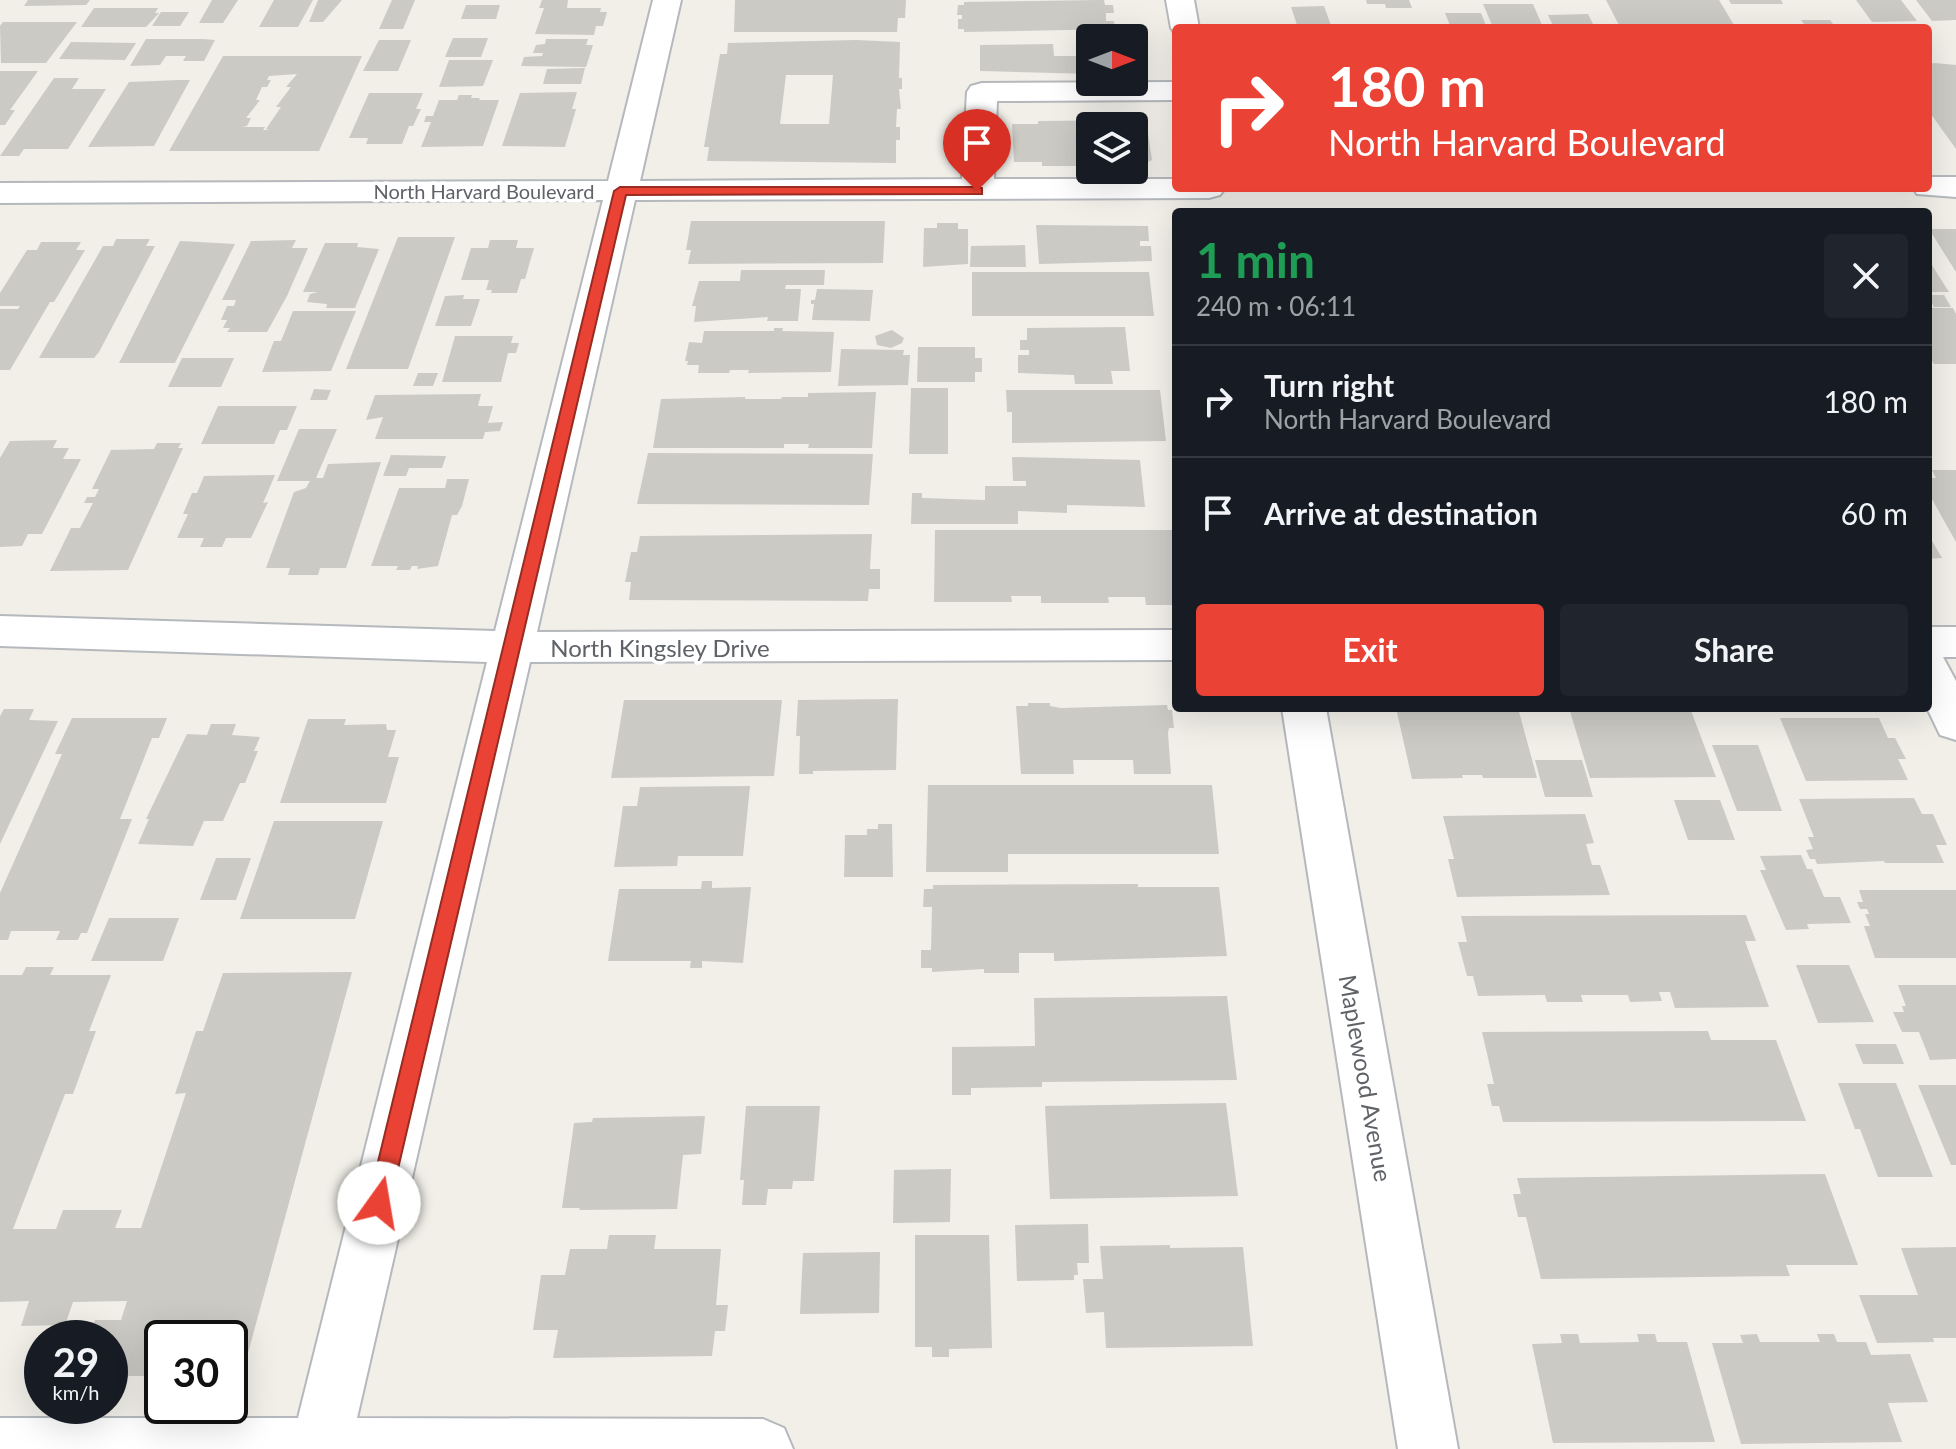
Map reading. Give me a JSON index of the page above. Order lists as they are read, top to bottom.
{
  "streets": {
    "street": ["North Harvard Boulevard", "North Kingsley Drive", "Maplewood Avenue"]
  },
  "north": "right",
  "page": {
    "turn": ["180 m", "North Harvard Boulevard"],
    "heading": ["1 min", "240 m · 06:11"],
    "list": [
      {
        "name": "Turn right",
        "note": "North Harvard Boulevard",
        "value": "180 m"
      },
      {
        "name": "Arrive at destination",
        "value": "60 m"
      }
    ],
    "buttons": ["Exit", "Share"],
    "speed": "29 km/h",
    "limit": "30"
  }
}
